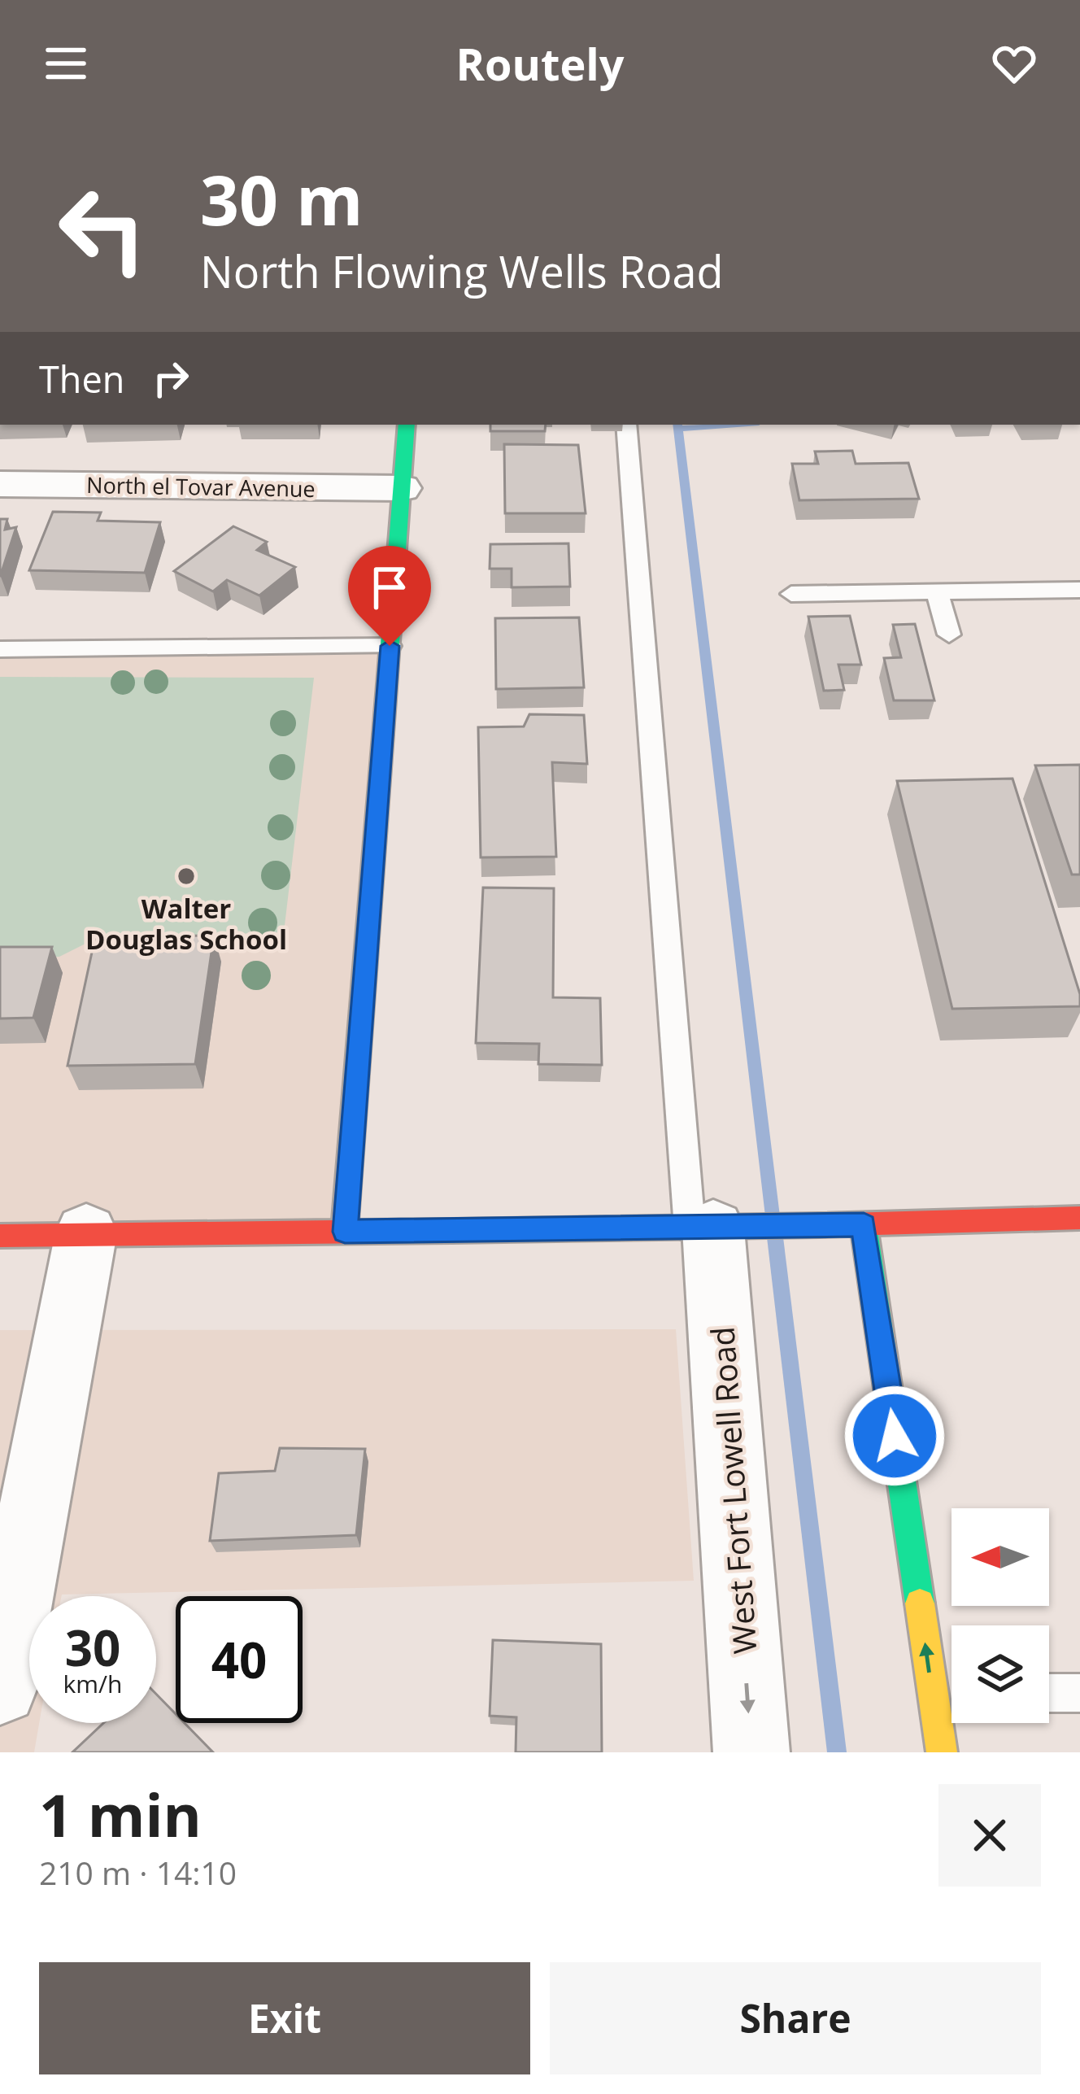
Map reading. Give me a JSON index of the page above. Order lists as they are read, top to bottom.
{
  "streets": {
    "street": ["North el Tovar Avenue", "West Fort Lowell Road"]
  },
  "places": ["Walter Douglas School"],
  "north": "left",
  "page": {
    "header": "Routely",
    "turn": ["30 m", "North Flowing Wells Road"],
    "then": "Then",
    "speed": "30 km/h",
    "limit": "40",
    "heading": ["1 min", "210 m · 14:10"],
    "buttons": ["Exit", "Share"]
  }
}
